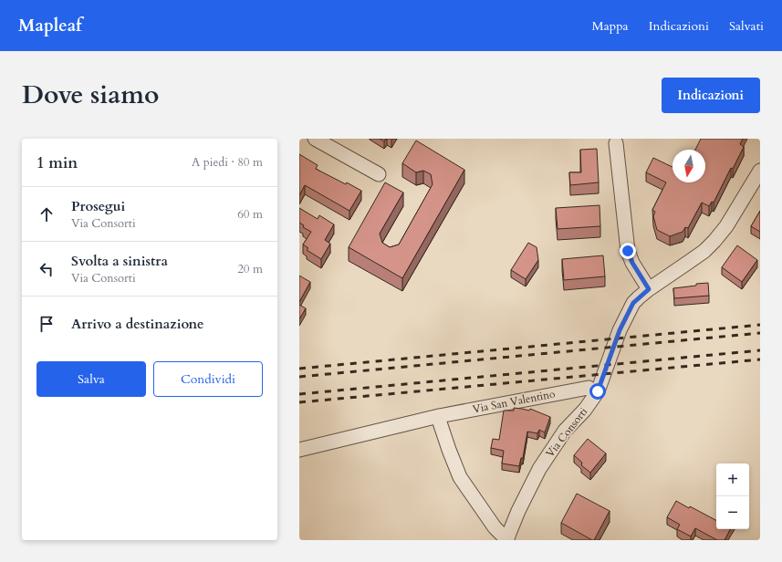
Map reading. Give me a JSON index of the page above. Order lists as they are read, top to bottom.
{
  "streets": {
    "street": ["Via San Valentino", "Via Consorti"]
  },
  "north": "bottom",
  "page": {
    "header": "Mapleaf",
    "nav": ["Mappa", "Indicazioni", "Salvati"],
    "title": "Dove siamo",
    "buttons": [
      "Indicazioni",
      ["Salva", "Condividi"]
    ],
    "heading": ["1 min", "A piedi · 80 m"],
    "list": [
      ["Prosegui", "Via Consorti", "60 m"],
      ["Svolta a sinistra", "Via Consorti", "20 m"],
      "Arrivo a destinazione"
    ],
    "map_buttons": ["+", "−"]
  }
}
